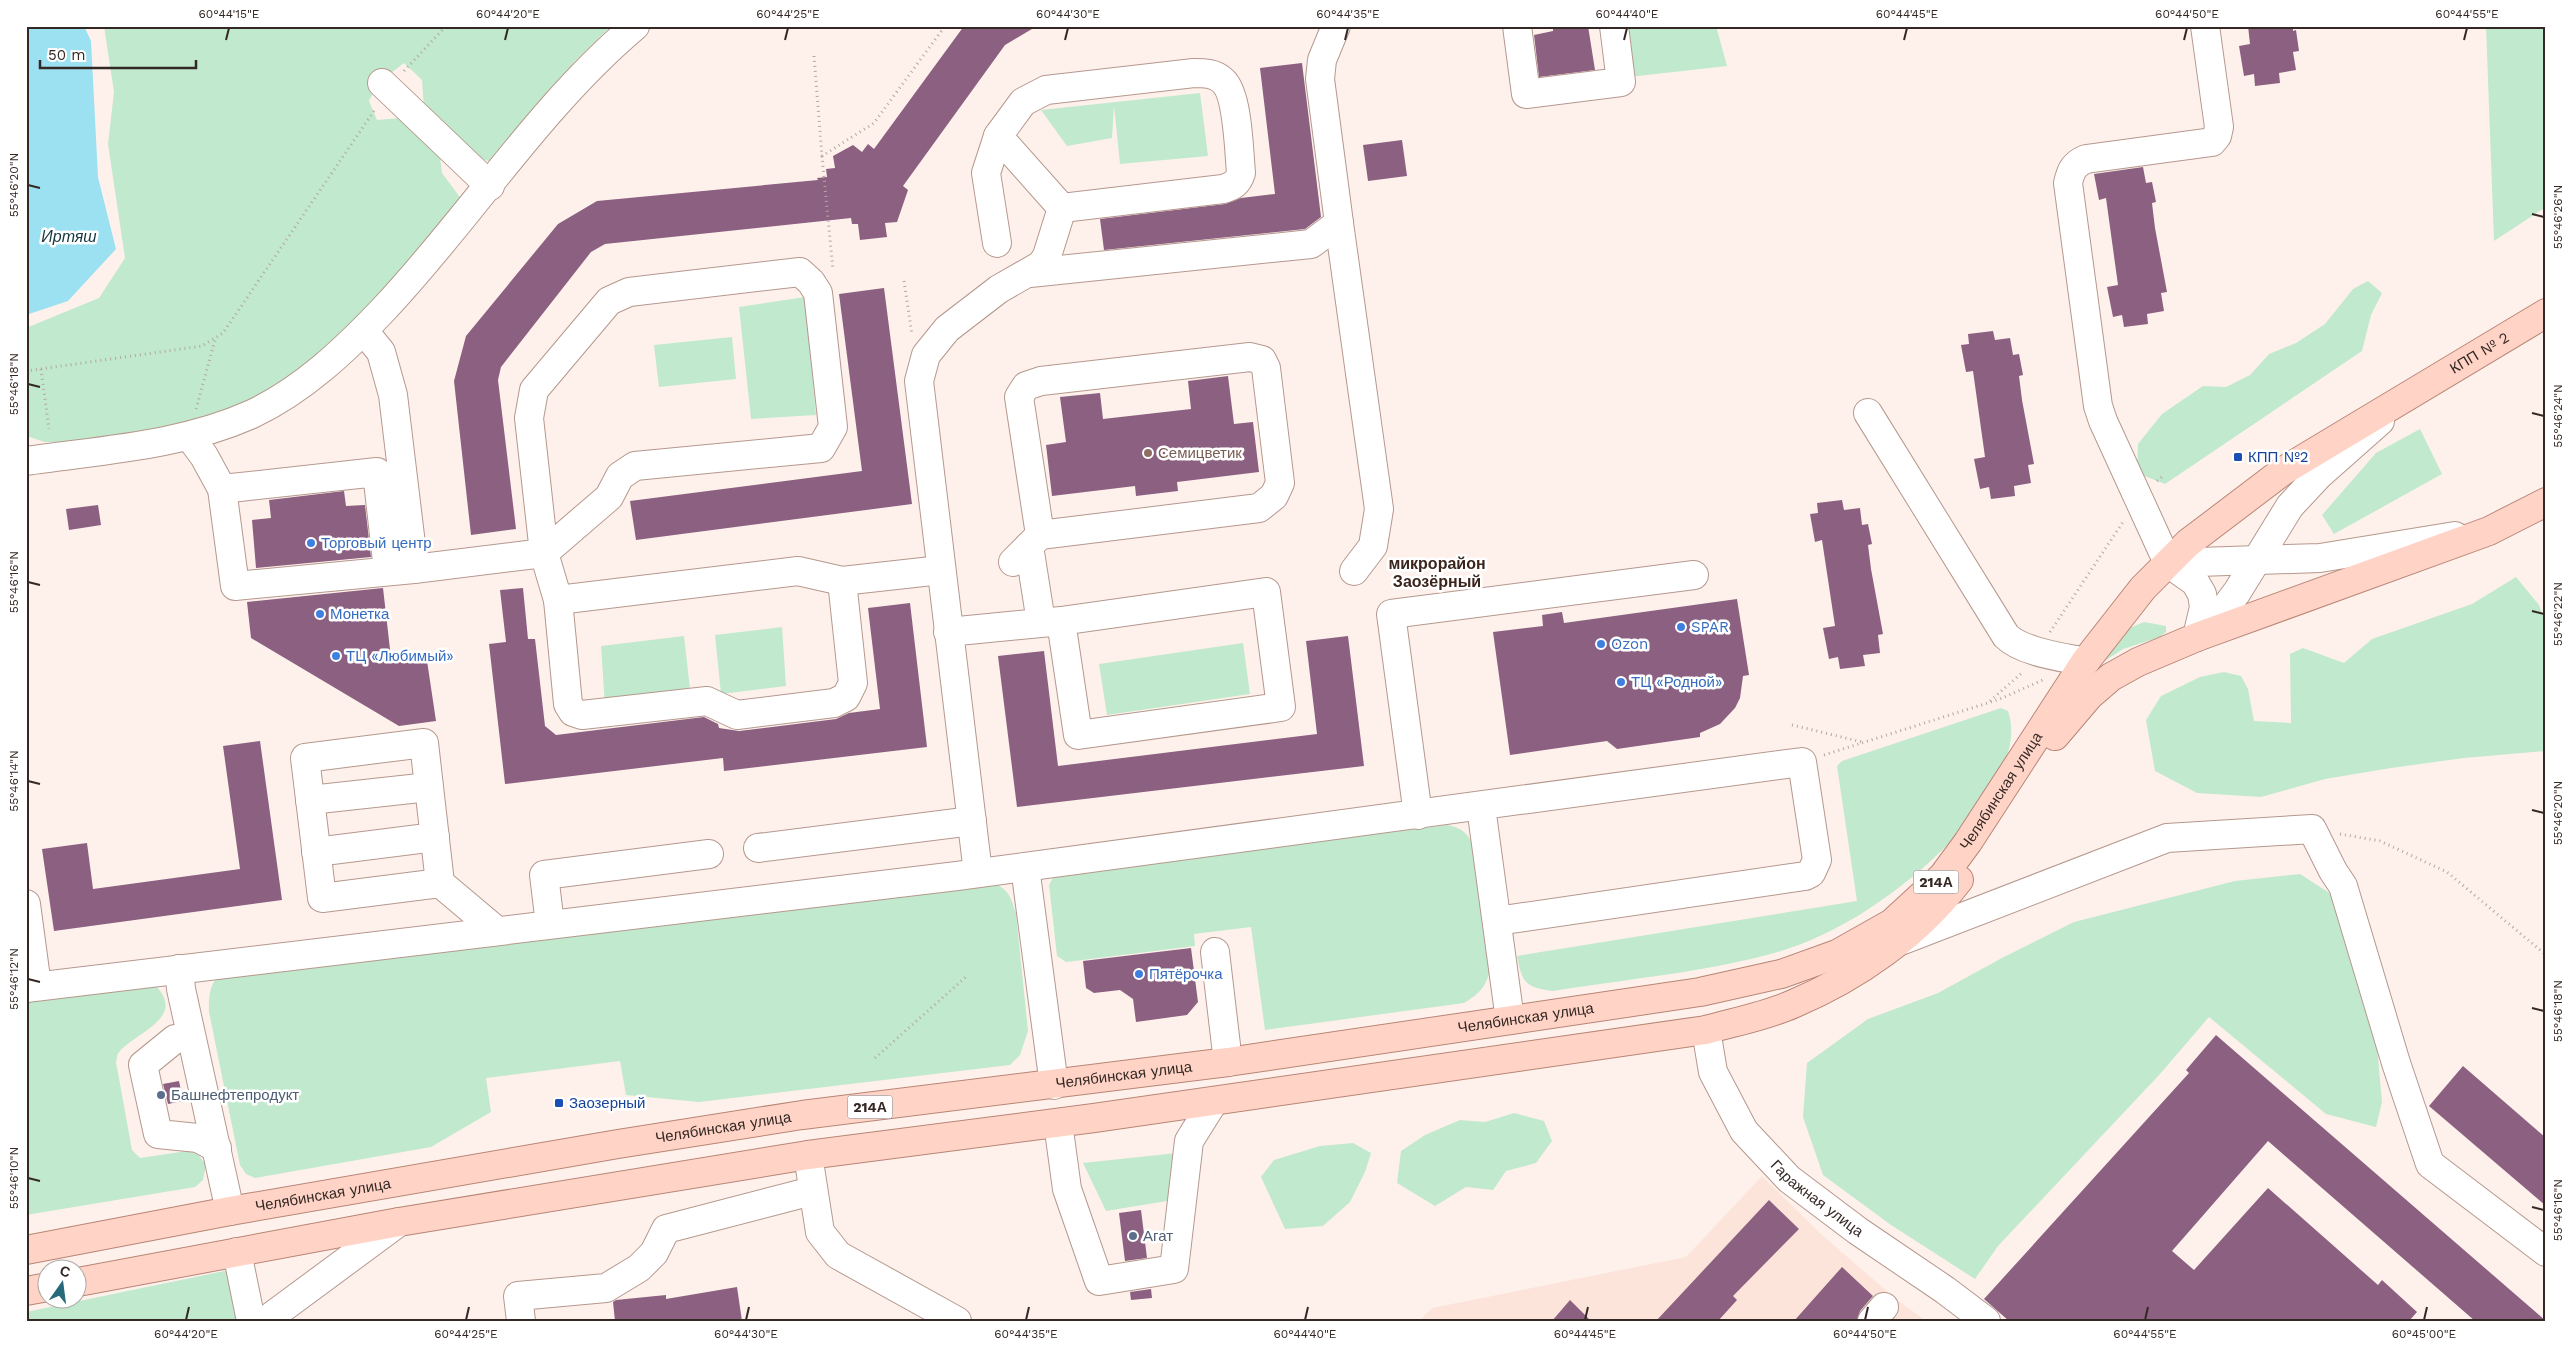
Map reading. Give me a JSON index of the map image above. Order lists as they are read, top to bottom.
{
  "streets": {
    "main road": ["КПП № 2", "Челябинская улица", "214А"],
    "street": ["Гаражная улица"]
  },
  "crossings": [
    ["КПП № 2", "Челябинская улица"],
    ["Челябинская улица", "Гаражная улица"]
  ],
  "districts": ["микрорайон Заозёрный"],
  "water": ["Иртяш"],
  "places": {
    "other": [
      "Семицветик",
      "Торговый центр",
      "Монетка",
      "SPAR",
      "Ozon",
      "ТЦ «Любимый»",
      "ТЦ «Родной»",
      "Пятёрочка",
      "Башнефтепродукт",
      "Агат"
    ],
    "transit": ["КПП №2", "Заозерный"]
  },
  "scale_bar": "50 m",
  "north": "top",
  "coordinates": [
    "60°44'15\"E",
    "60°44'20\"E",
    "60°44'25\"E",
    "60°44'30\"E",
    "60°44'35\"E",
    "60°44'40\"E",
    "60°44'45\"E",
    "60°44'50\"E",
    "60°44'55\"E",
    "55°46'20\"N",
    "55°46'26\"N",
    "55°46'18\"N",
    "55°46'24\"N",
    "55°46'16\"N",
    "55°46'22\"N",
    "55°46'14\"N",
    "55°46'12\"N",
    "55°46'10\"N",
    "60°45'00\"E"
  ]
}
